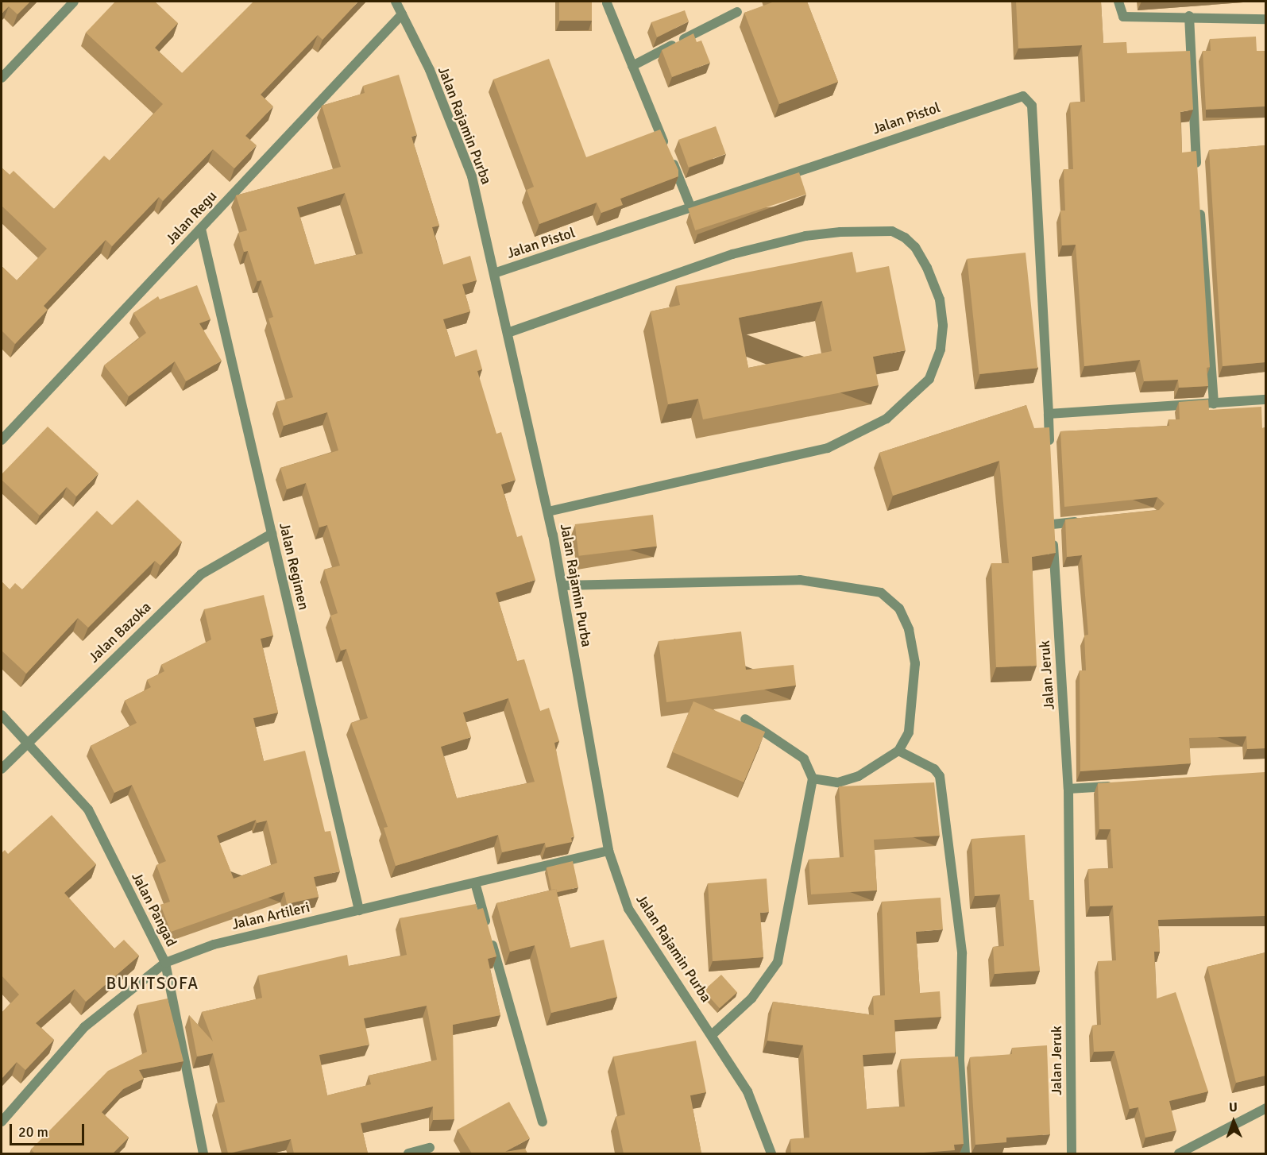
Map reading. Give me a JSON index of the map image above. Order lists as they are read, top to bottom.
{
  "streets": {
    "street": [
      "Jalan Pistol",
      "Jalan Rajamin Purba",
      "Jalan Regu",
      "Jalan Regimen",
      "Jalan Bazoka",
      "Jalan Jeruk",
      "Jalan Pangad",
      "Jalan Artileri"
    ]
  },
  "crossings": [
    ["Jalan Pistol", "Jalan Rajamin Purba"],
    ["Jalan Rajamin Purba", "Jalan Regu"],
    ["Jalan Rajamin Purba", "Jalan Artileri"],
    ["Jalan Regu", "Jalan Regimen"],
    ["Jalan Regimen", "Jalan Bazoka"],
    ["Jalan Regimen", "Jalan Artileri"],
    ["Jalan Bazoka", "Jalan Pangad"],
    ["Jalan Pangad", "Jalan Artileri"]
  ],
  "districts": ["BUKITSOFA"],
  "scale_bar": "20 m",
  "north": "top"
}
